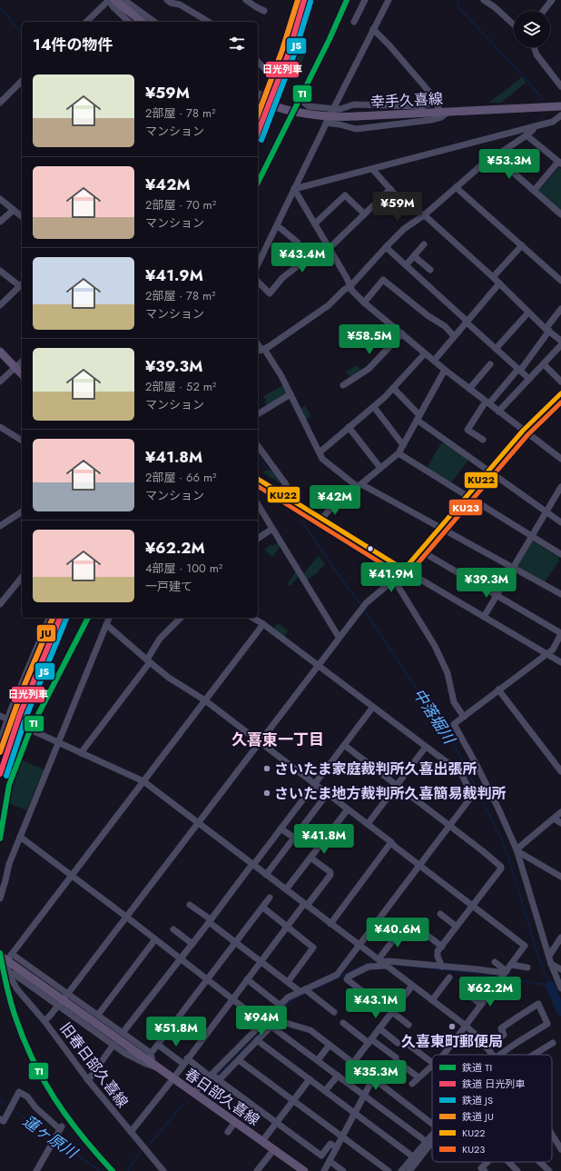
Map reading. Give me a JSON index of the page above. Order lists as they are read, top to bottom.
{
  "streets": {
    "main road": ["幸手久喜線", "春日部久喜線"],
    "street": ["旧春日部久喜線"]
  },
  "crossings": [
    ["旧春日部久喜線", "春日部久喜線"]
  ],
  "districts": ["久喜東一丁目"],
  "water": ["中落堀川", "蓮ヶ原川"],
  "places": ["さいたま家庭裁判所久喜出張所", "さいたま地方裁判所久喜簡易裁判所", "久喜東町郵便局"],
  "lines": [
    "rail line TI",
    "rail line 日光列車",
    "rail line JU",
    "rail line JS",
    "transit line KU22",
    "transit line KU23"
  ],
  "legend": [
    "鉄道 TI",
    "鉄道 日光列車",
    "鉄道 JS",
    "鉄道 JU",
    "KU22",
    "KU23"
  ],
  "page": {
    "heading": "14件の物件",
    "list": [
      {
        "name": "¥59M",
        "note": "2部屋 · 78 m² · マンション"
      },
      {
        "name": "¥42M",
        "note": "2部屋 · 70 m² · マンション"
      },
      {
        "name": "¥41.9M",
        "note": "2部屋 · 78 m² · マンション"
      },
      {
        "name": "¥39.3M",
        "note": "2部屋 · 52 m² · マンション"
      },
      {
        "name": "¥41.8M",
        "note": "2部屋 · 66 m² · マンション"
      },
      {
        "name": "¥62.2M",
        "note": "4部屋 · 100 m² · 一戸建て"
      }
    ],
    "price": [
      "¥53.3M",
      "¥59M",
      "¥43.4M",
      "¥58.5M",
      "¥42M",
      "¥41.9M",
      "¥39.3M",
      "¥41.8M",
      "¥40.6M",
      "¥62.2M",
      "¥43.1M",
      "¥94M",
      "¥51.8M",
      "¥35.3M"
    ]
  }
}
